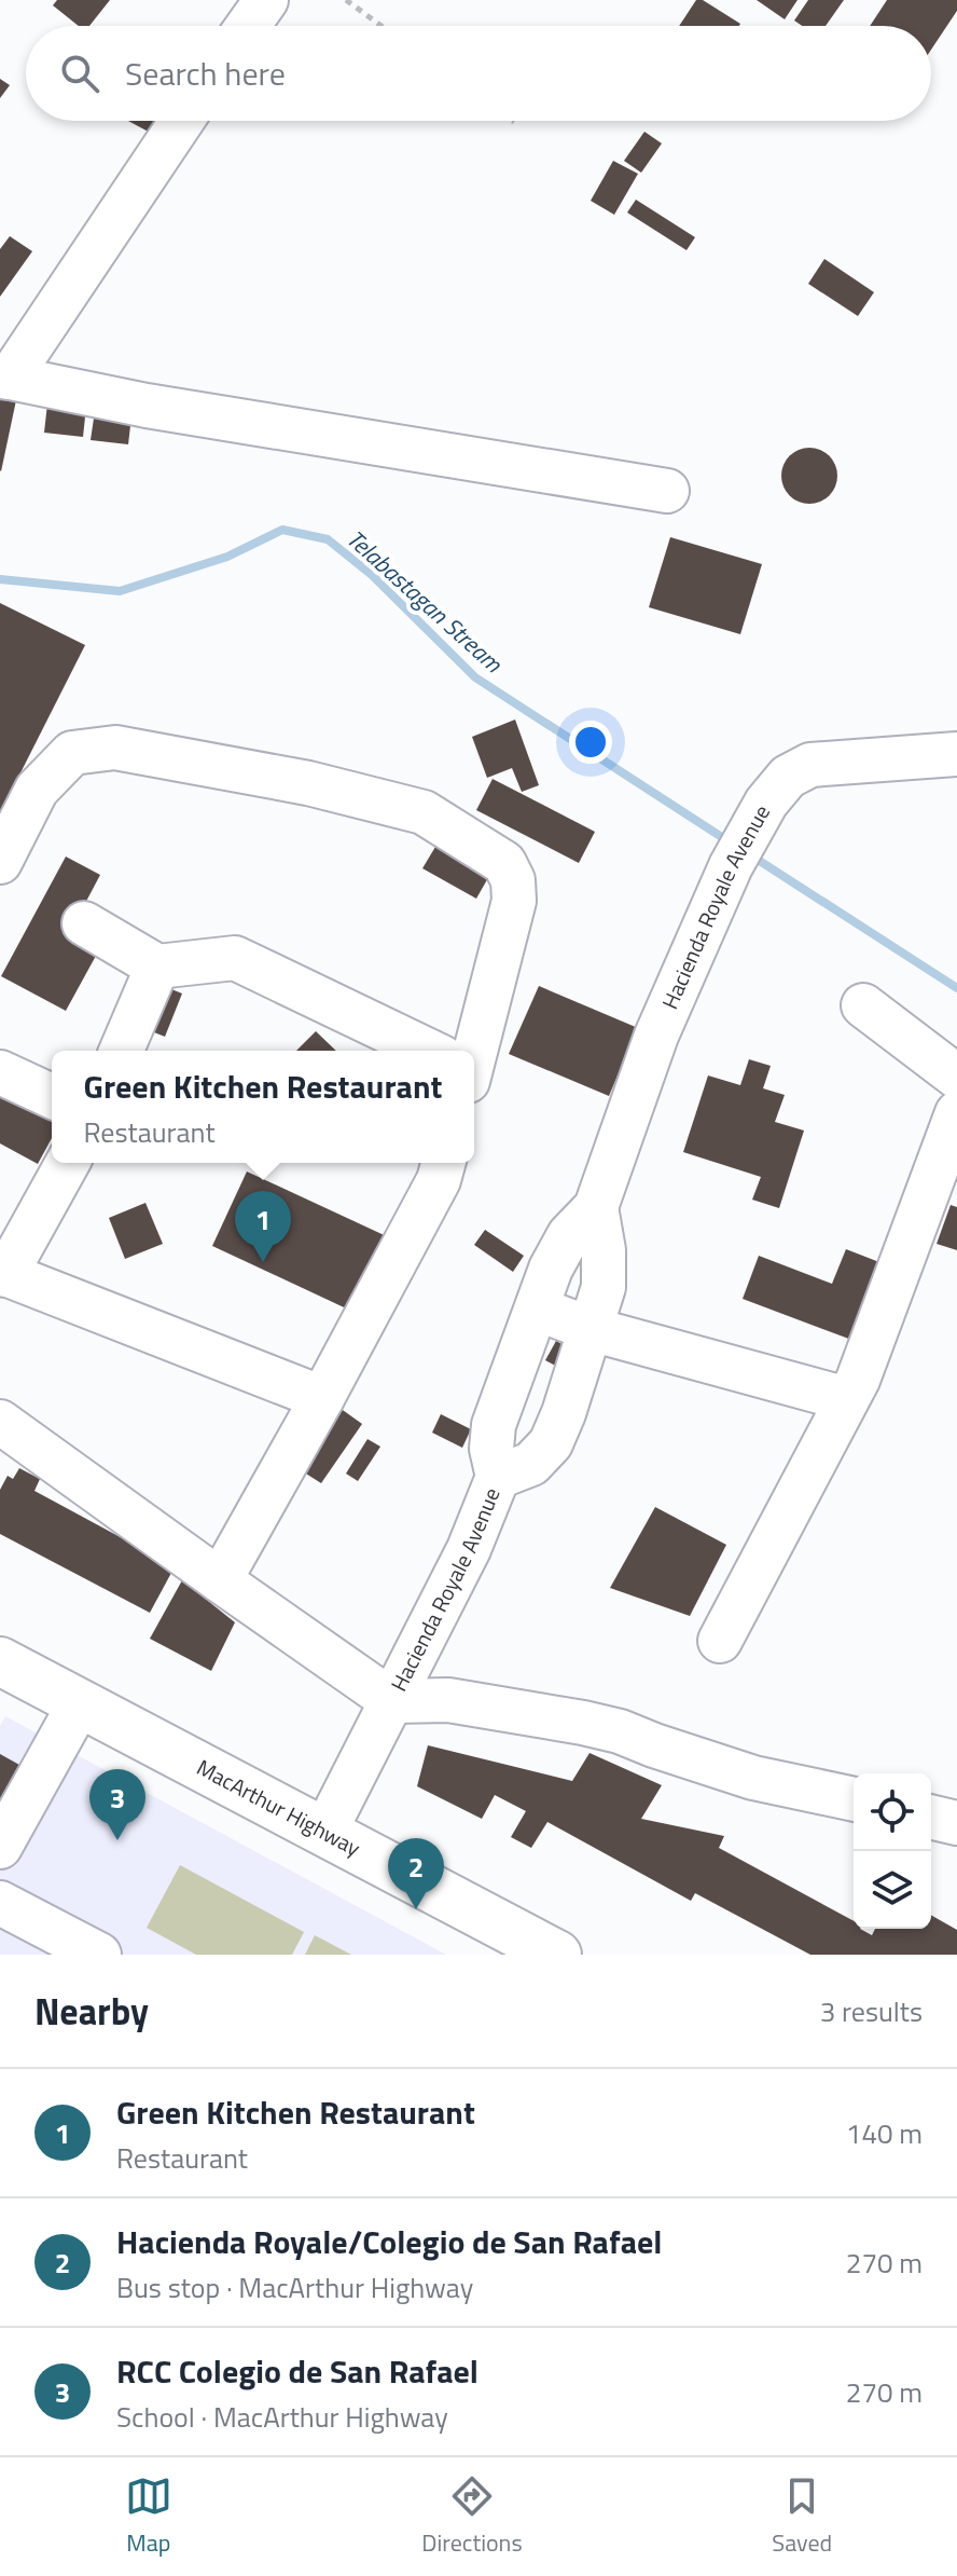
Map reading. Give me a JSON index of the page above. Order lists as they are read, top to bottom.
{
  "streets": {
    "highway": ["MacArthur Highway"],
    "street": ["Hacienda Royale Avenue"]
  },
  "crossings": [
    ["Hacienda Royale Avenue", "MacArthur Highway"]
  ],
  "water": ["Telabastagan Stream"],
  "page": {
    "search": "Search here",
    "popup": ["Green Kitchen Restaurant", "Restaurant"],
    "pins": ["1", "3", "2"],
    "heading": ["Nearby", "3 results"],
    "list": [
      {
        "mark": "1",
        "name": "Green Kitchen Restaurant",
        "note": "Restaurant",
        "value": "140 m"
      },
      {
        "mark": "2",
        "name": "Hacienda Royale/Colegio de San Rafael",
        "note": "Bus stop · MacArthur Highway",
        "value": "270 m"
      },
      {
        "mark": "3",
        "name": "RCC Colegio de San Rafael",
        "note": "School · MacArthur Highway",
        "value": "270 m"
      }
    ],
    "nav": ["Map", "Directions", "Saved"]
  }
}
